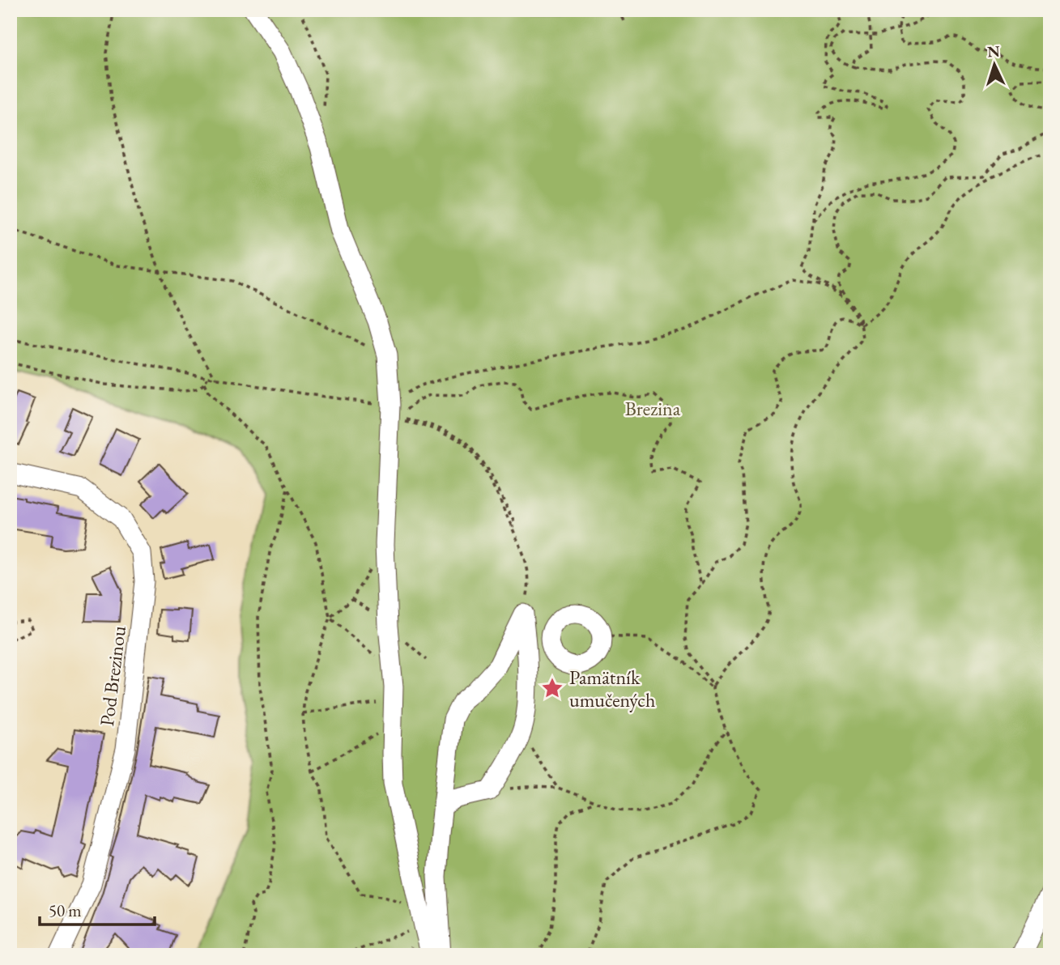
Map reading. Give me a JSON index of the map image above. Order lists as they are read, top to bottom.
{
  "streets": {
    "street": ["Pod Brezinou"]
  },
  "parks": ["Brezina"],
  "places": {
    "place": ["Pamätník umučených"]
  },
  "scale_bar": "50 m",
  "north": "top"
}
